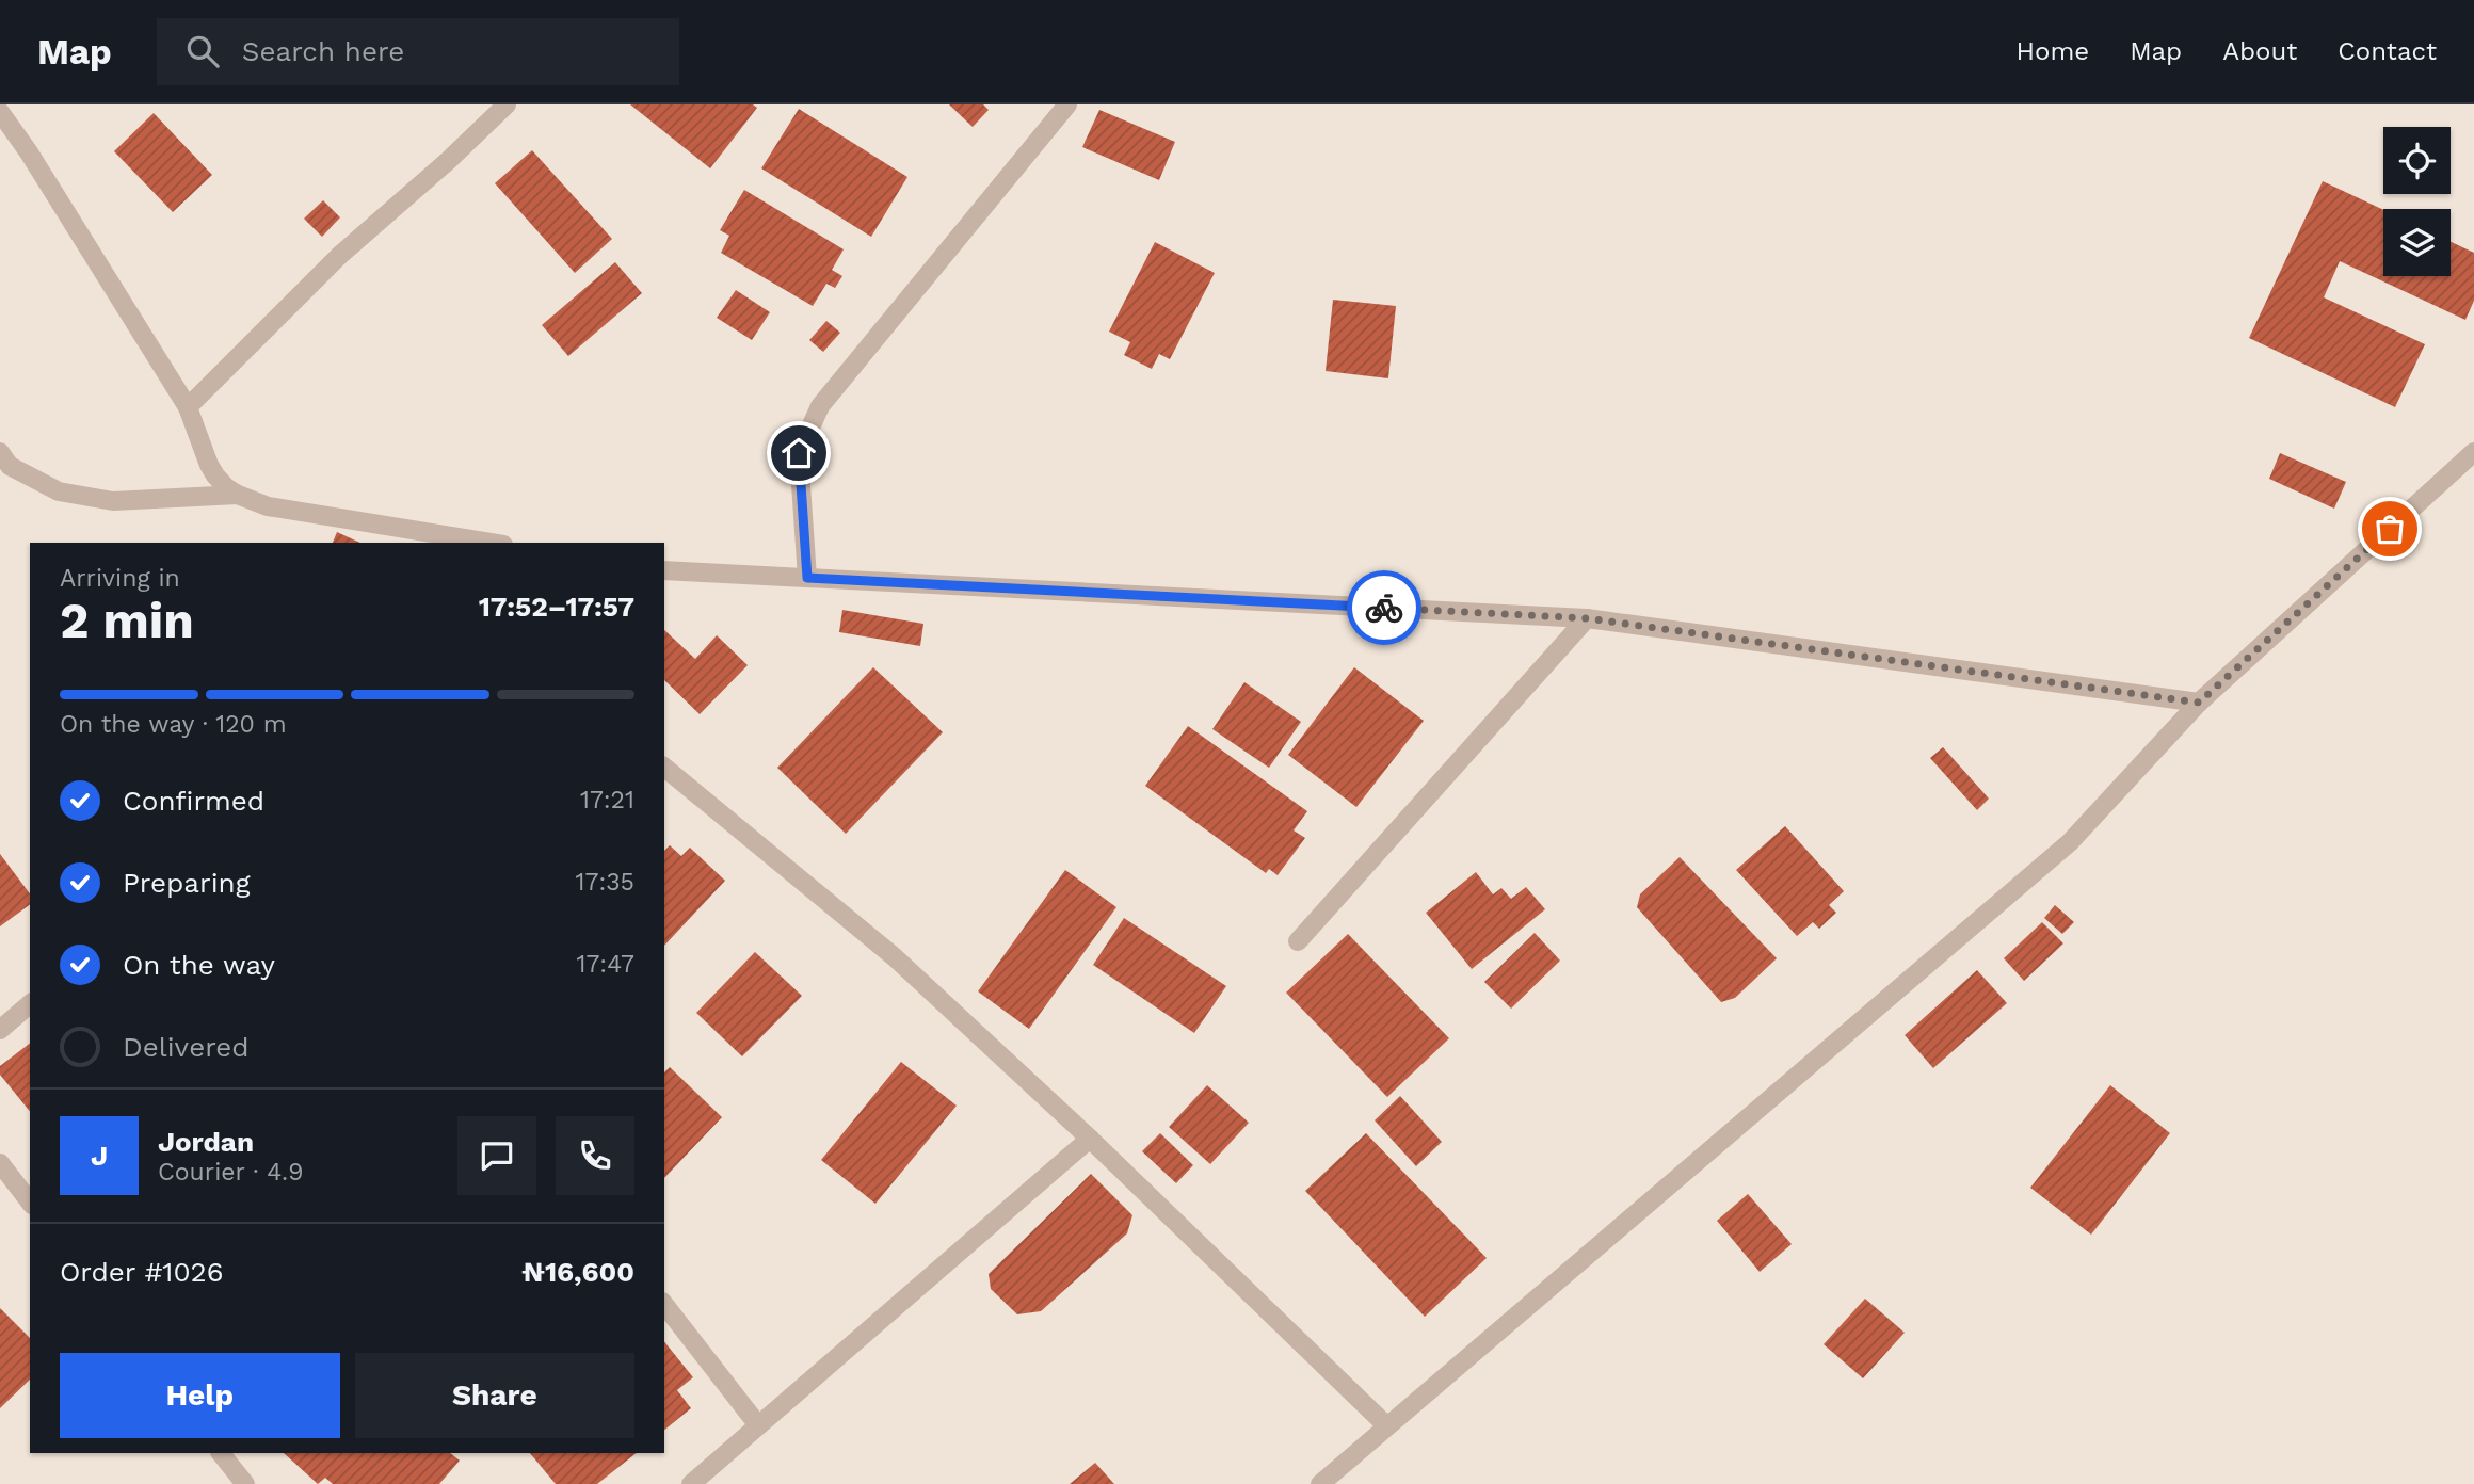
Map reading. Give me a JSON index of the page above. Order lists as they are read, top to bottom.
{
  "page": {
    "header": "Map",
    "search": "Search here",
    "nav": [
      "Home",
      "Map",
      "About",
      "Contact"
    ],
    "heading": ["2 min", "Arriving in", "17:52–17:57"],
    "panel": [
      "Jordan",
      "Courier · 4.9",
      "Order #1026",
      "₦16,600"
    ],
    "bar": "On the way · 120 m",
    "list": [
      ["Confirmed", "17:21"],
      ["Preparing", "17:35"],
      ["On the way", "17:47"],
      "Delivered"
    ],
    "round": "J",
    "buttons": ["Help", "Share"]
  }
}
